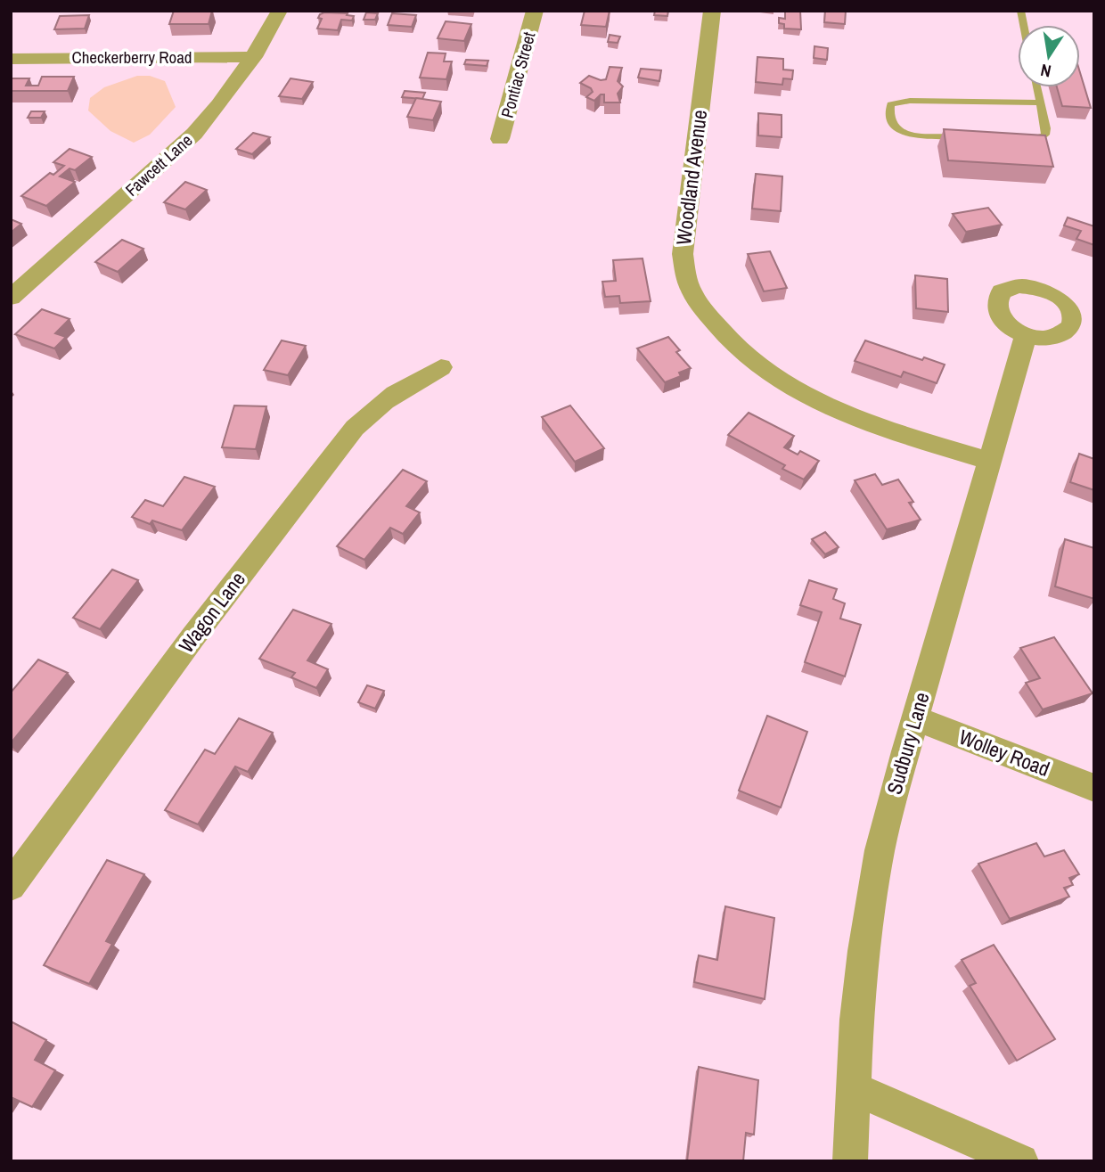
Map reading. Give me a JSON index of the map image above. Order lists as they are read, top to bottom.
{
  "streets": {
    "street": [
      "Checkerberry Road",
      "Pontiac Street",
      "Fawcett Lane",
      "Woodland Avenue",
      "Wagon Lane",
      "Sudbury Lane",
      "Wolley Road"
    ]
  },
  "crossings": [
    ["Checkerberry Road", "Fawcett Lane"],
    ["Woodland Avenue", "Sudbury Lane"],
    ["Sudbury Lane", "Wolley Road"]
  ],
  "north": "bottom"
}
